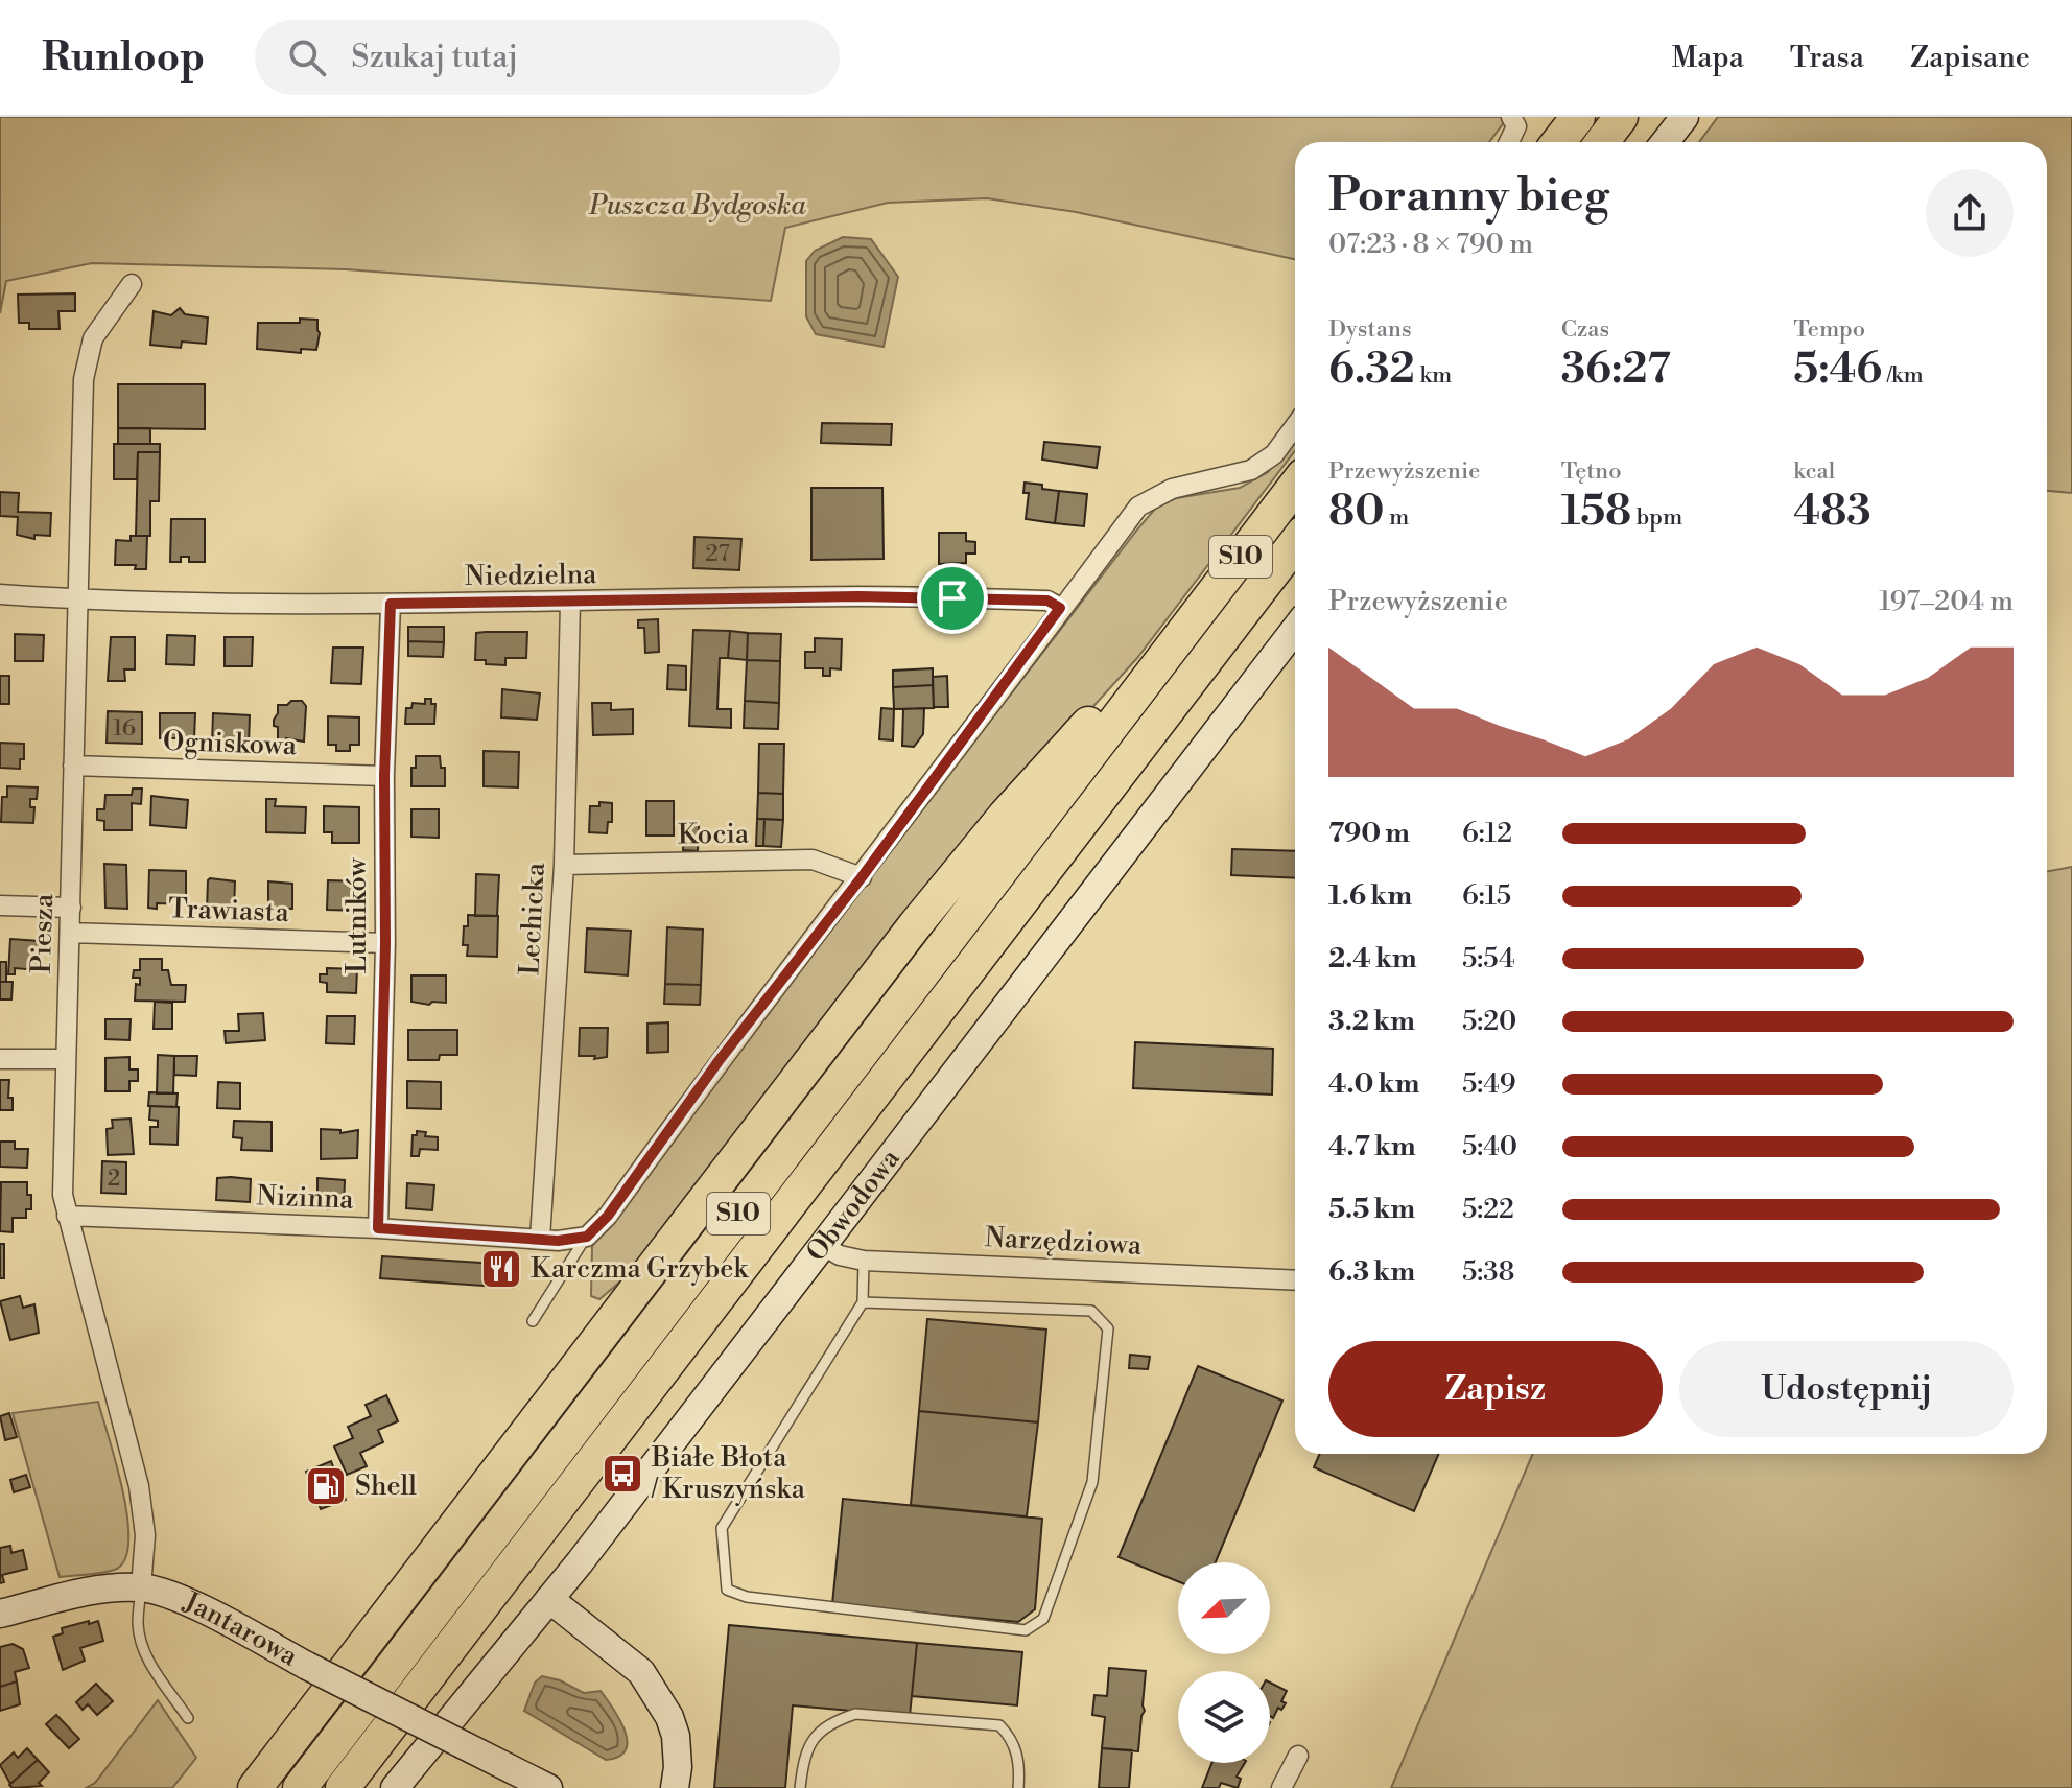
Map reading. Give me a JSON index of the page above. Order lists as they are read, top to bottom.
{
  "streets": {
    "highway": ["S10"],
    "street": [
      "Niedzielna",
      "Ogniskowa",
      "Kocia",
      "Trawiasta",
      "Lutników",
      "Lechicka",
      "Piesza",
      "Nizinna",
      "Obwodowa",
      "Narzędziowa",
      "Jantarowa"
    ]
  },
  "crossings": [
    ["Niedzielna", "Lutników"],
    ["Niedzielna", "Lechicka"],
    ["Niedzielna", "Piesza"],
    ["Ogniskowa", "Lutników"],
    ["Ogniskowa", "Piesza"],
    ["Kocia", "Lechicka"],
    ["Trawiasta", "Lutników"],
    ["Trawiasta", "Piesza"],
    ["Lutników", "Nizinna"],
    ["Lechicka", "Nizinna"],
    ["Piesza", "Nizinna"],
    ["Piesza", "Jantarowa"],
    ["Obwodowa", "Narzędziowa"]
  ],
  "parks": ["Puszcza Bydgoska"],
  "places": {
    "restaurant": ["Karczma Grzybek"],
    "bus stop": ["Białe Błota / Kruszyńska"],
    "fuel station": ["Shell"]
  },
  "house_numbers": ["27", "16", "2"],
  "north": "bottom left",
  "page": {
    "header": "Runloop",
    "search": "Szukaj tutaj",
    "nav": ["Mapa", "Trasa", "Zapisane"],
    "heading": ["Poranny bieg", "07:23 · 8 × 790 m"],
    "stats": [
      ["Dystans", "6.32 km"],
      ["Czas", "36:27"],
      ["Tempo", "5:46 /km"],
      ["Przewyższenie", "80 m"],
      ["Tętno", "158 bpm"],
      ["kcal", "483"]
    ],
    "chart": ["Przewyższenie", "197–204 m"],
    "list": [
      {
        "name": "790 m",
        "note": "6:12"
      },
      {
        "name": "1.6 km",
        "note": "6:15"
      },
      {
        "name": "2.4 km",
        "note": "5:54"
      },
      {
        "name": "3.2 km",
        "note": "5:20"
      },
      {
        "name": "4.0 km",
        "note": "5:49"
      },
      {
        "name": "4.7 km",
        "note": "5:40"
      },
      {
        "name": "5.5 km",
        "note": "5:22"
      },
      {
        "name": "6.3 km",
        "note": "5:38"
      }
    ],
    "buttons": ["Zapisz", "Udostępnij"]
  }
}
